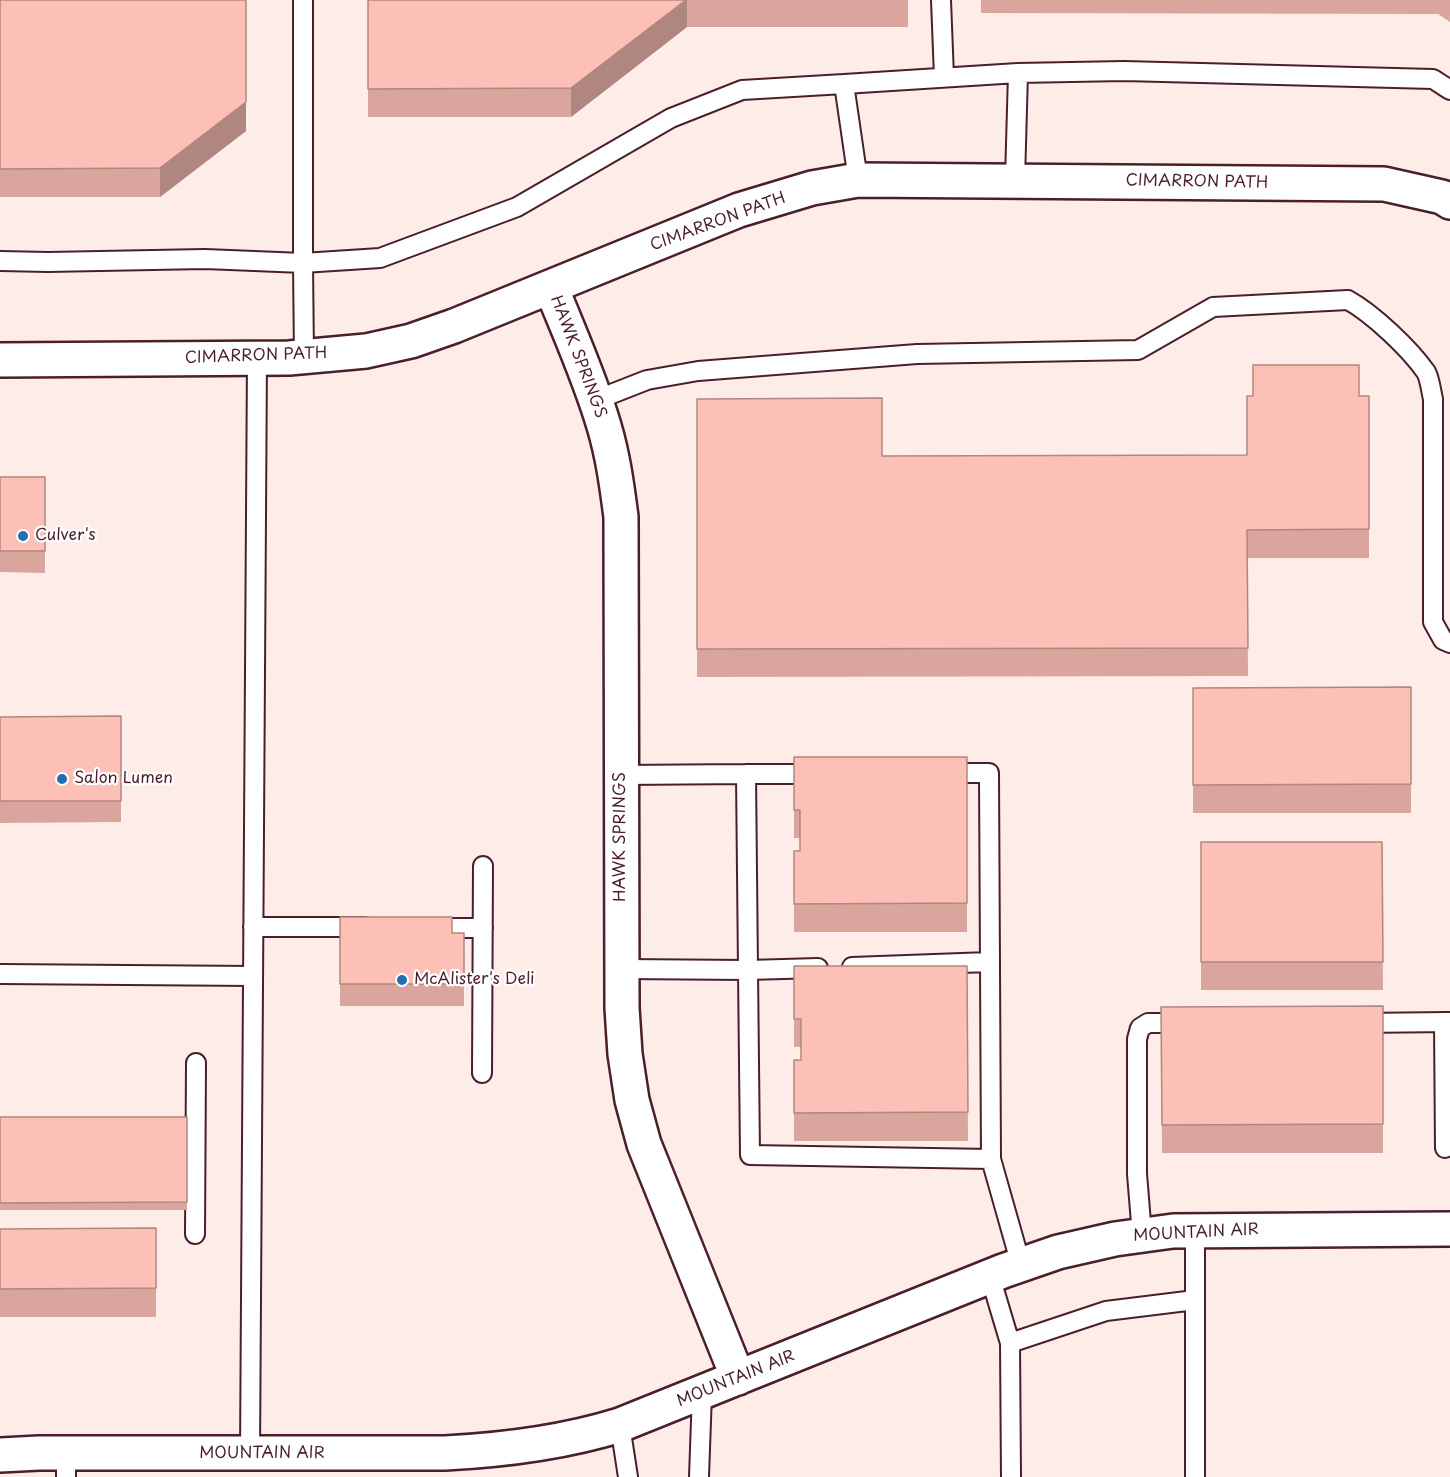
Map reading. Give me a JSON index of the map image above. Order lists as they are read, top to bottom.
{
  "streets": {
    "street": ["CIMARRON PATH", "HAWK SPRINGS", "MOUNTAIN AIR"]
  },
  "crossings": [
    ["CIMARRON PATH", "HAWK SPRINGS"],
    ["HAWK SPRINGS", "MOUNTAIN AIR"]
  ],
  "places": ["Culver's", "Salon Lumen", "McAlister's Deli"]
}
